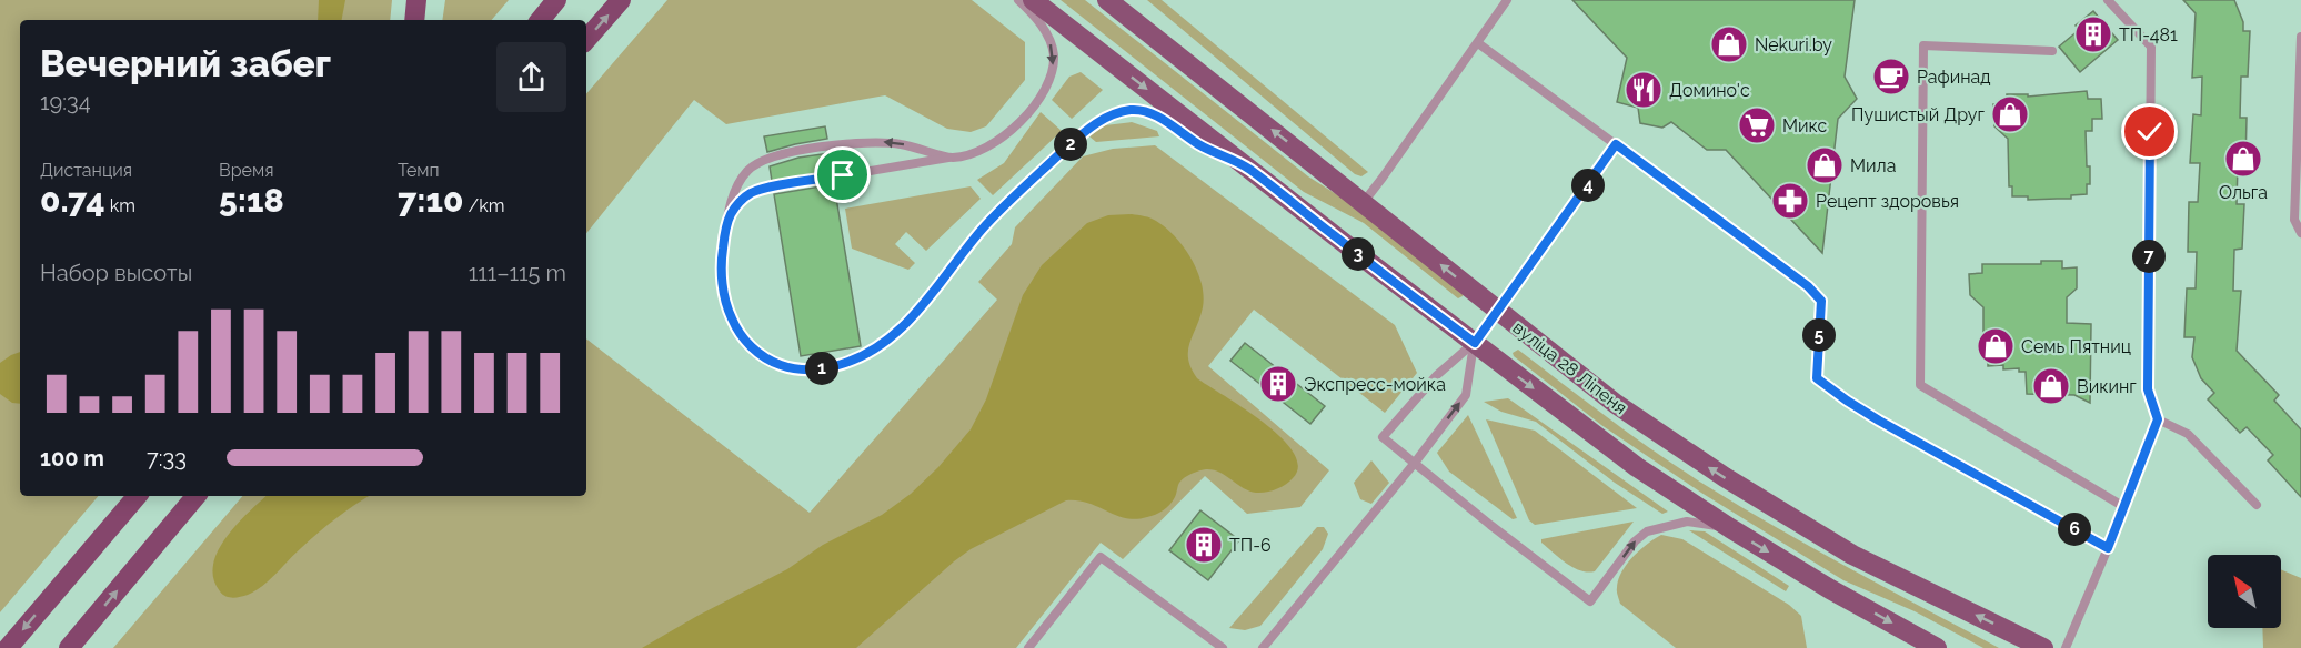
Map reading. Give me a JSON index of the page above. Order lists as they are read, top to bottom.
{
  "streets": {
    "main road": ["вуліца 28 Ліпеня"]
  },
  "places": {
    "building": ["ТП-481", "Экспресс-мойка", "ТП-6"],
    "shop": [
      "Nekuri.by",
      "Пушистый Друг",
      "Ольга",
      "Мила",
      "Семь Пятниц",
      "Викинг"
    ],
    "cafe": ["Рафинад"],
    "restaurant": ["Домино'c"],
    "supermarket": ["Микс"],
    "pharmacy": ["Рецепт здоровья"]
  },
  "north": "top left",
  "page": {
    "heading": ["Вечерний забег", "19:34"],
    "pins": [
      "2",
      "4",
      "3",
      "7",
      "5",
      "1",
      "6"
    ],
    "stats": [
      ["Дистанция", "0.74 km"],
      ["Время", "5:18"],
      ["Темп", "7:10 /km"]
    ],
    "chart": ["Набор высоты", "111–115 m"],
    "list": [
      {
        "name": "100 m",
        "note": "7:33"
      }
    ]
  }
}
